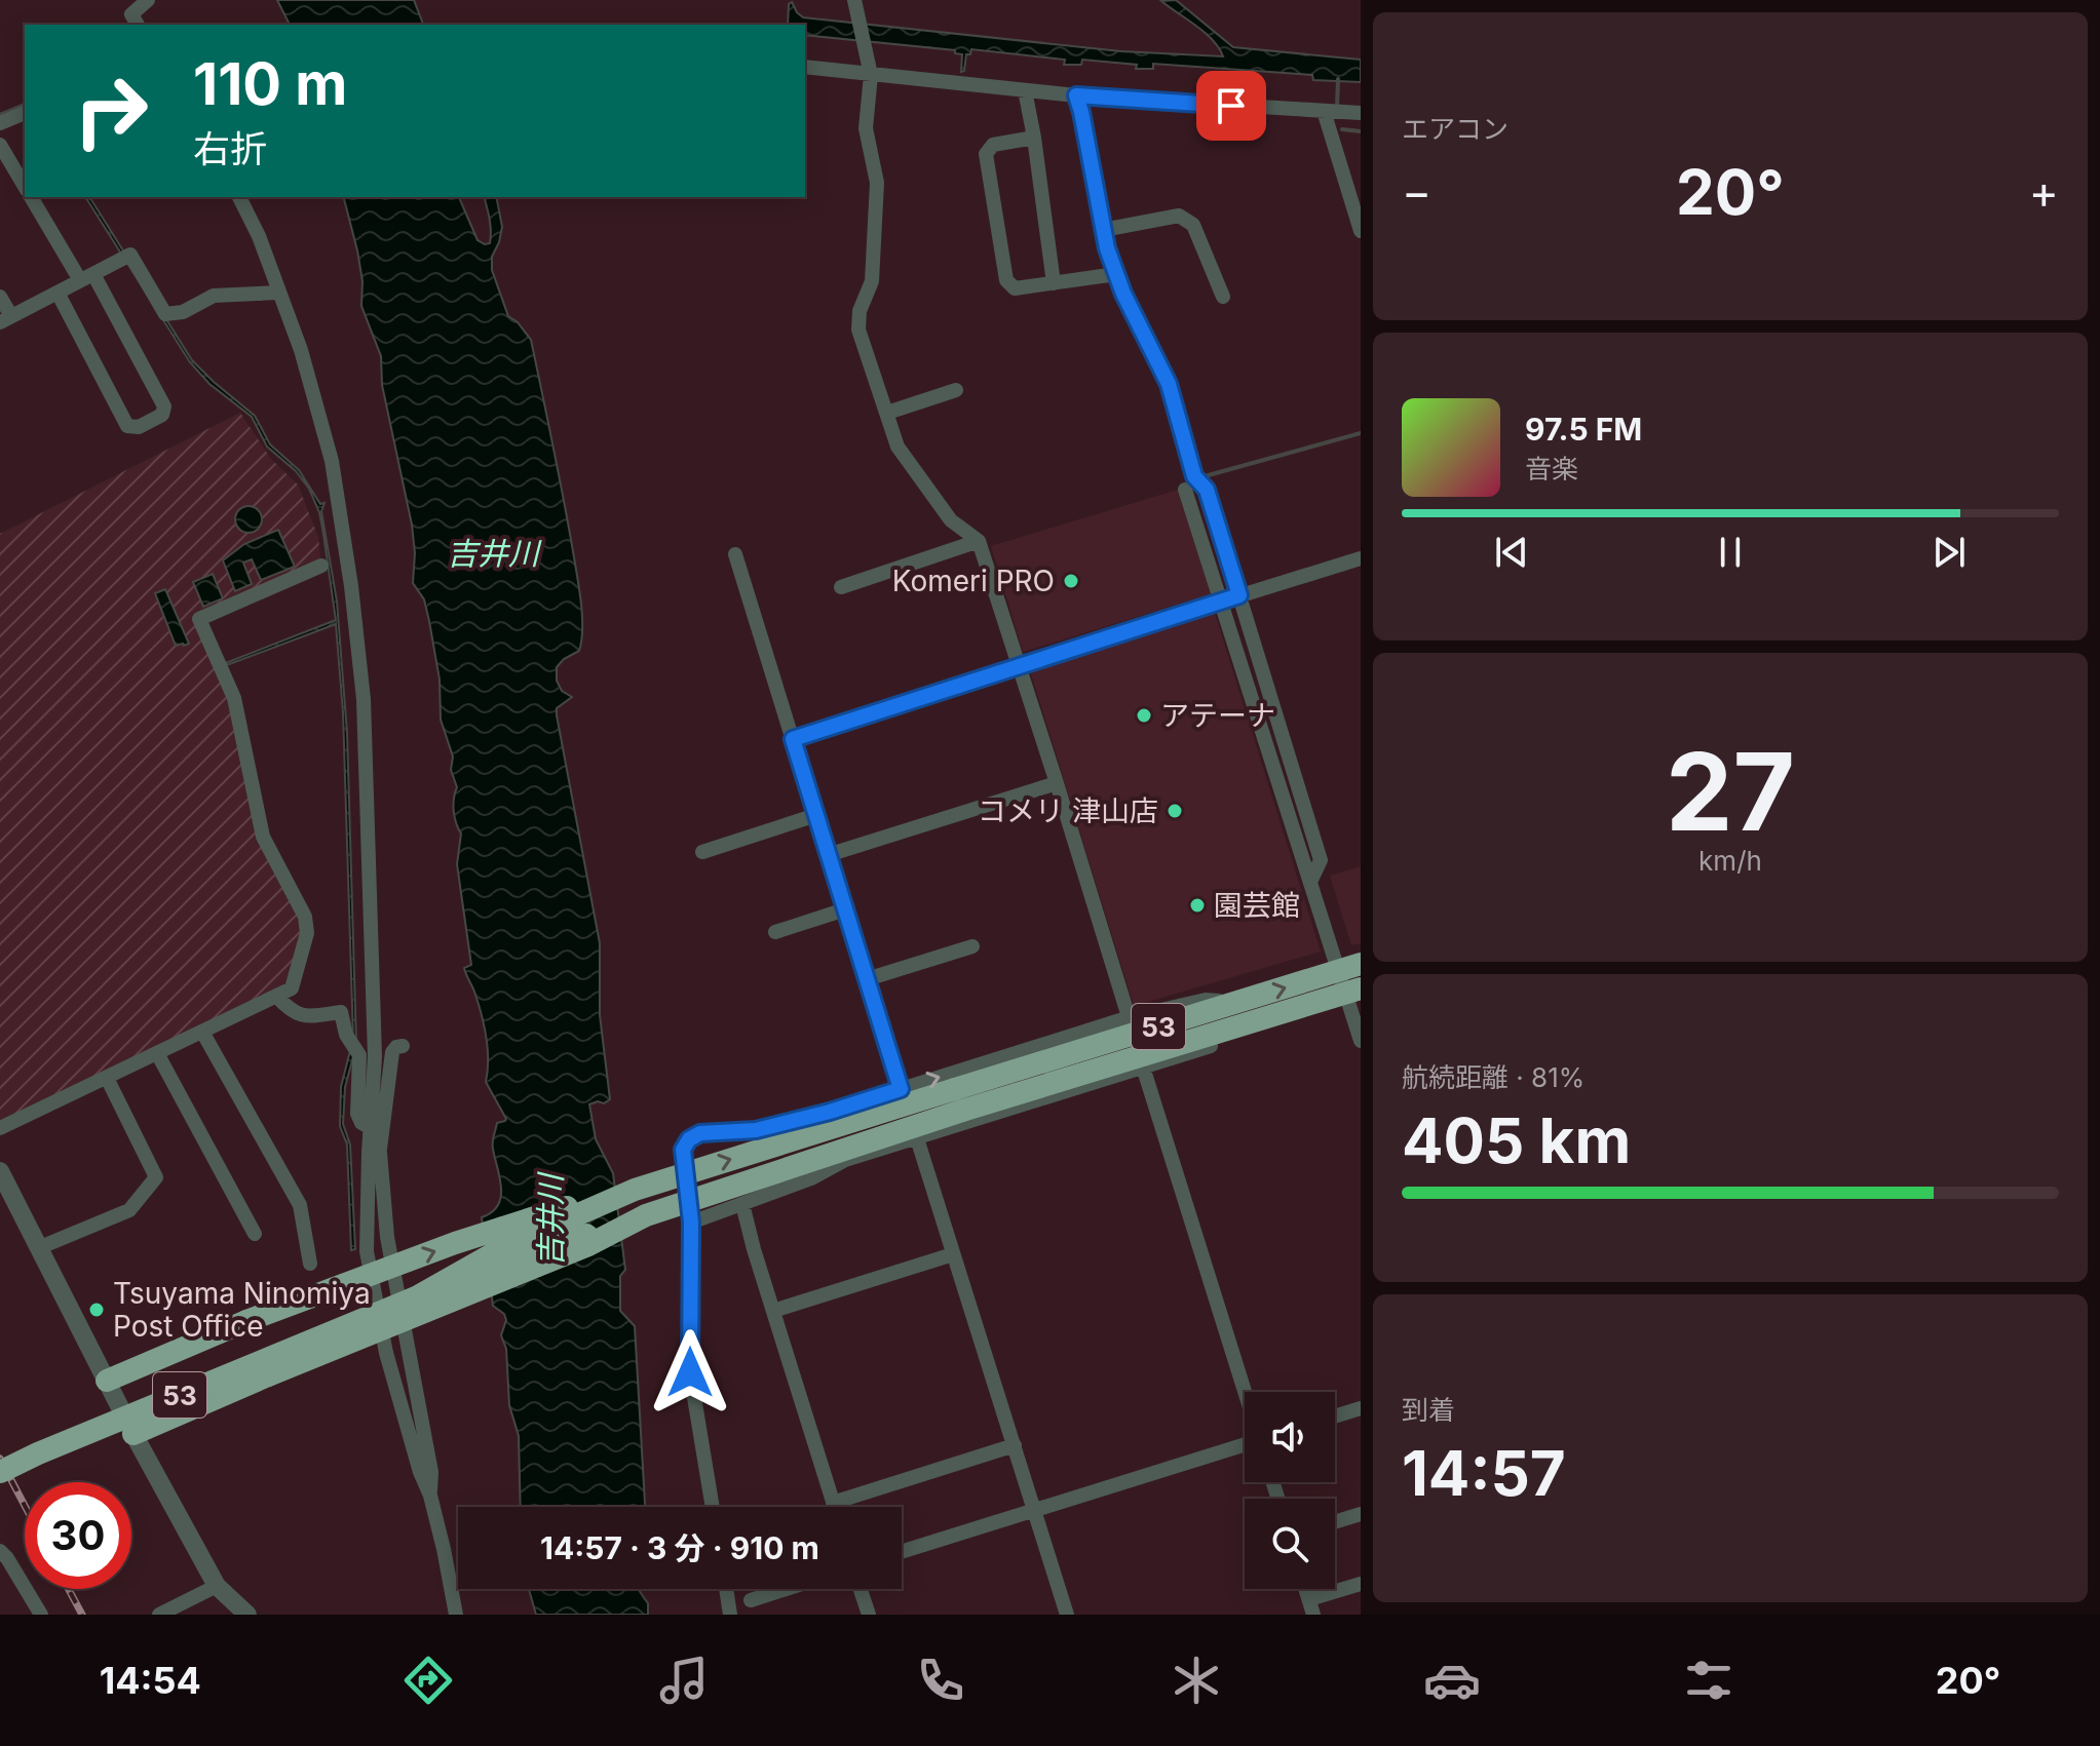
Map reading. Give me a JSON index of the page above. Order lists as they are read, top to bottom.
{
  "streets": {
    "highway": ["53"]
  },
  "water": ["吉井川"],
  "places": [
    "Komeri PRO",
    "アテーナ",
    "コメリ 津山店",
    "園芸館",
    "Tsuyama Ninomiya Post Office"
  ],
  "page": {
    "tile": [
      "エアコン",
      ["27", "km/h"],
      ["航続距離 · 81%", "405 km"],
      ["到着", "14:57"]
    ],
    "turn": ["110 m", "右折"],
    "heat": ["−", "20°", "+"],
    "song": ["97.5 FM", "音楽"],
    "limit": "30",
    "trip": "14:57 · 3 分 · 910 m",
    "tabs": ["14:54", "20°"]
  }
}
